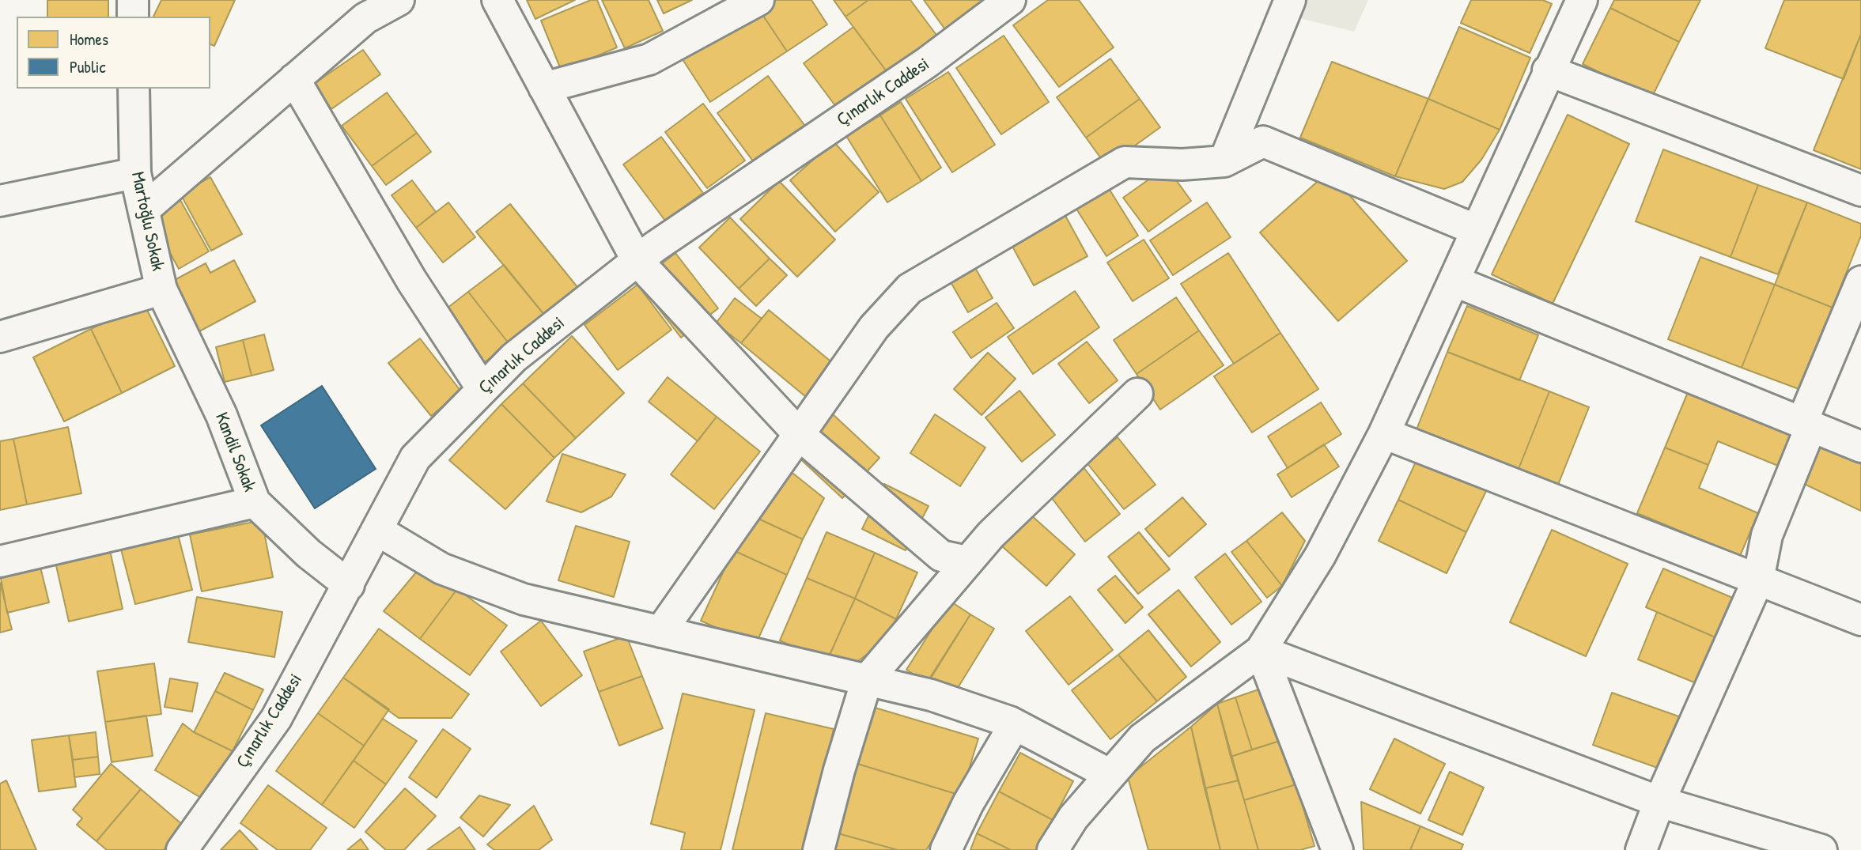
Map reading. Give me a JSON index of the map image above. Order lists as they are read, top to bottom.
{
  "streets": {
    "street": ["Çınarlık Caddesi", "Martoğlu Sokak", "Kandil Sokak"]
  },
  "crossings": [
    ["Çınarlık Caddesi", "Kandil Sokak"],
    ["Martoğlu Sokak", "Kandil Sokak"]
  ],
  "legend": ["Homes", "Public"]
}
